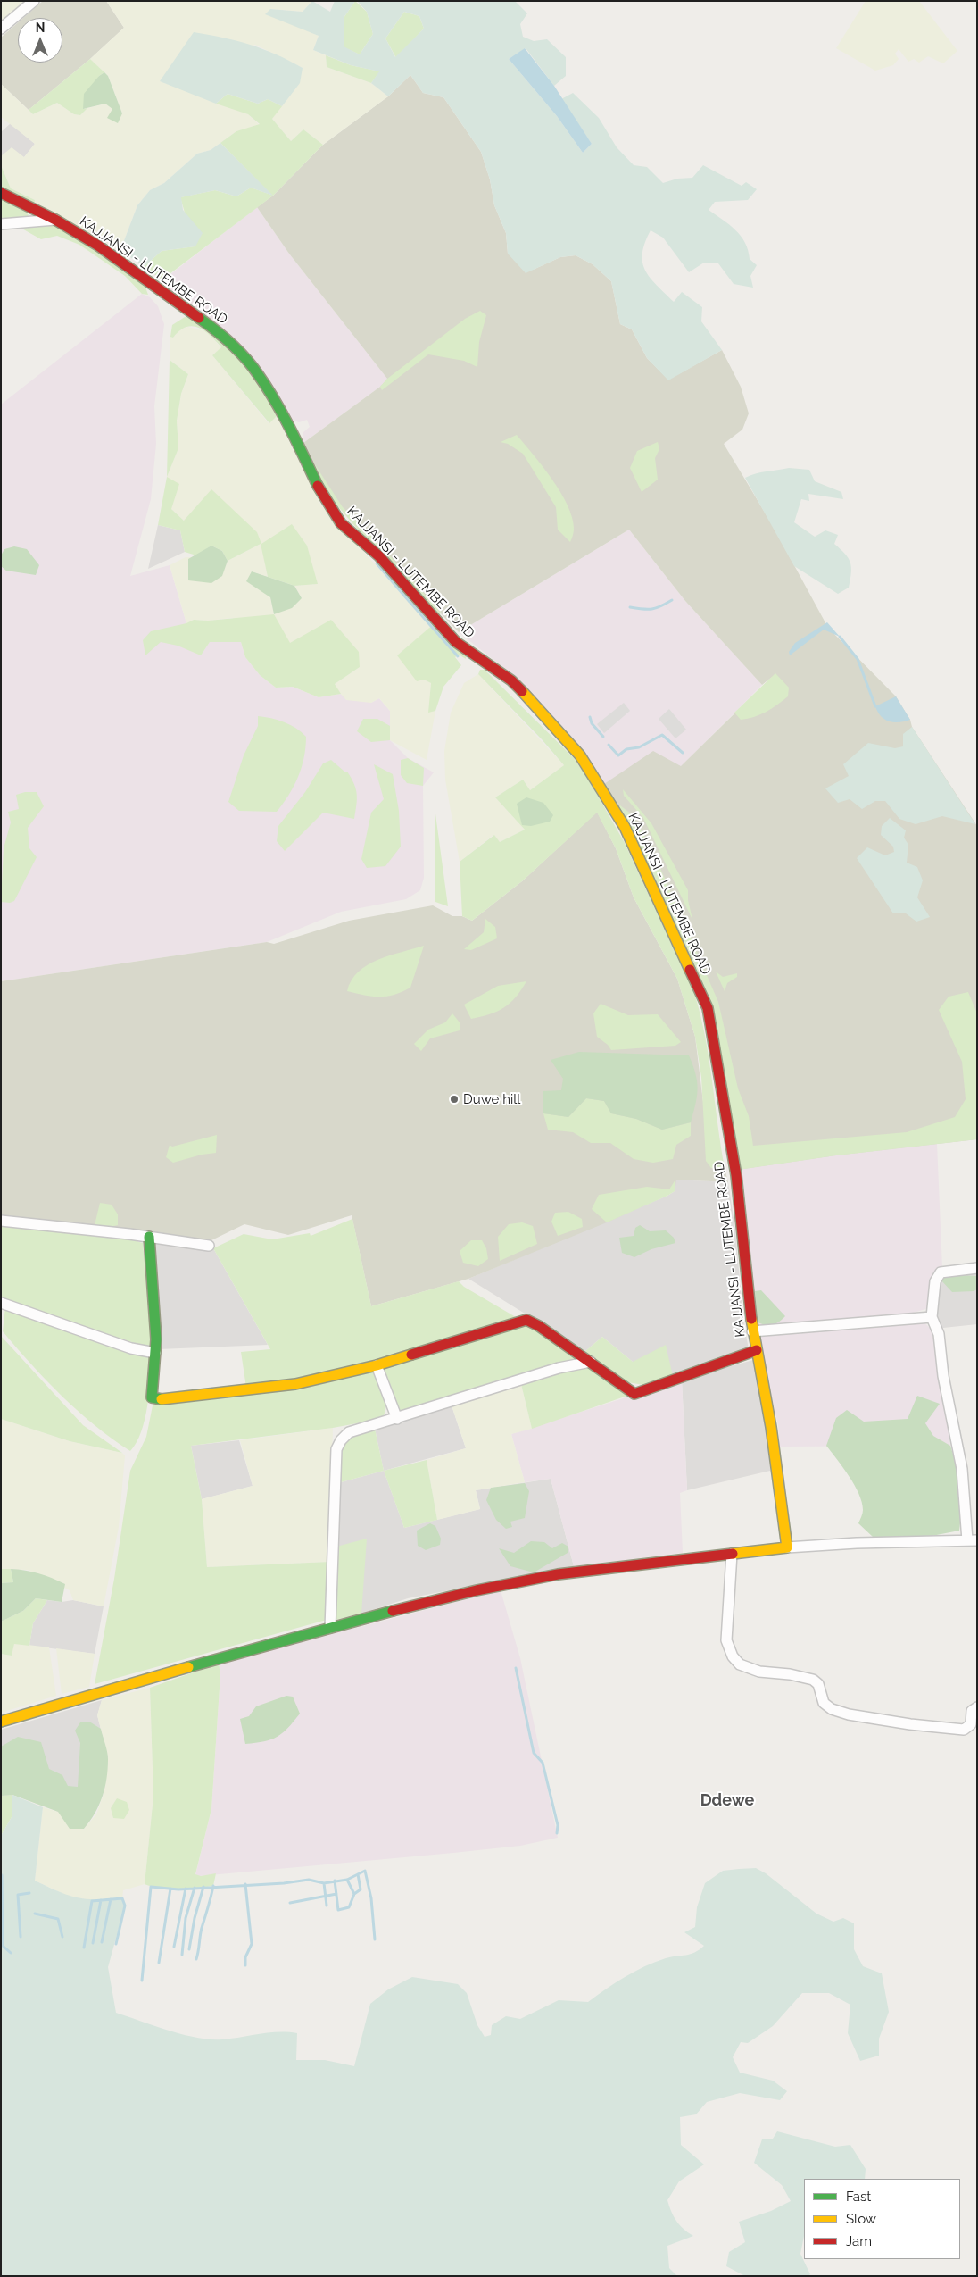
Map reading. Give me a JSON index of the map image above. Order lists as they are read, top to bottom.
{
  "streets": {
    "street": ["KAJJANSI - LUTEMBE ROAD"]
  },
  "districts": ["Ddewe"],
  "places": ["Duwe hill"],
  "legend": ["Fast", "Slow", "Jam"],
  "north": "top"
}
